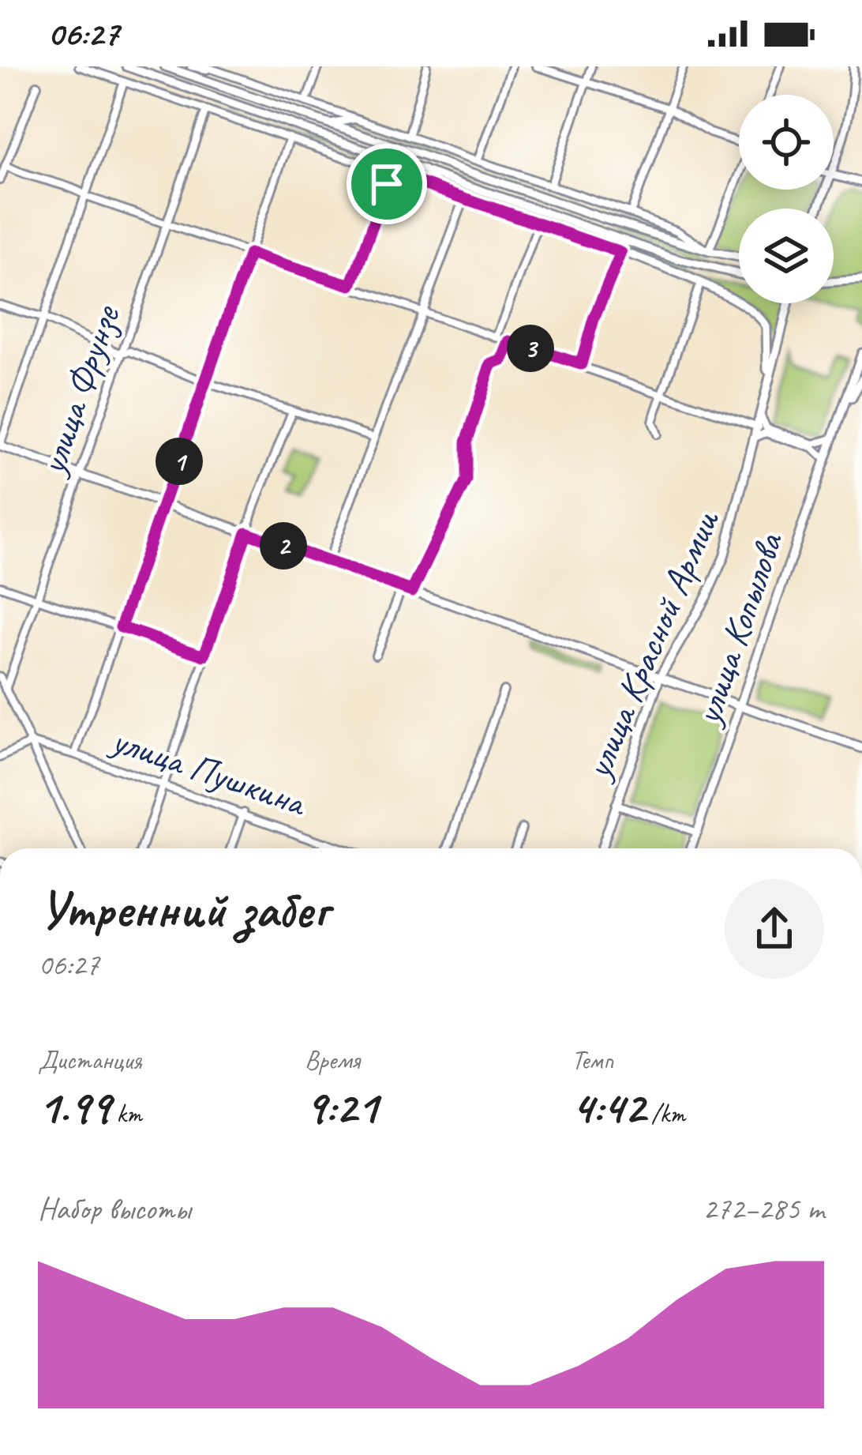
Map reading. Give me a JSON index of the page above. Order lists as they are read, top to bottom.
{
  "streets": {
    "main road": ["улица Копылова", "улица Красной Армии"],
    "street": ["улица Фрунзе", "улица Пушкина"]
  },
  "page": {
    "status": "06:27",
    "pins": ["3", "1", "2"],
    "heading": ["Утренний забег", "06:27"],
    "stats": [
      ["Дистанция", "1.99 km"],
      ["Время", "9:21"],
      ["Темп", "4:42 /km"]
    ],
    "chart": ["Набор высоты", "272–285 m"]
  }
}
